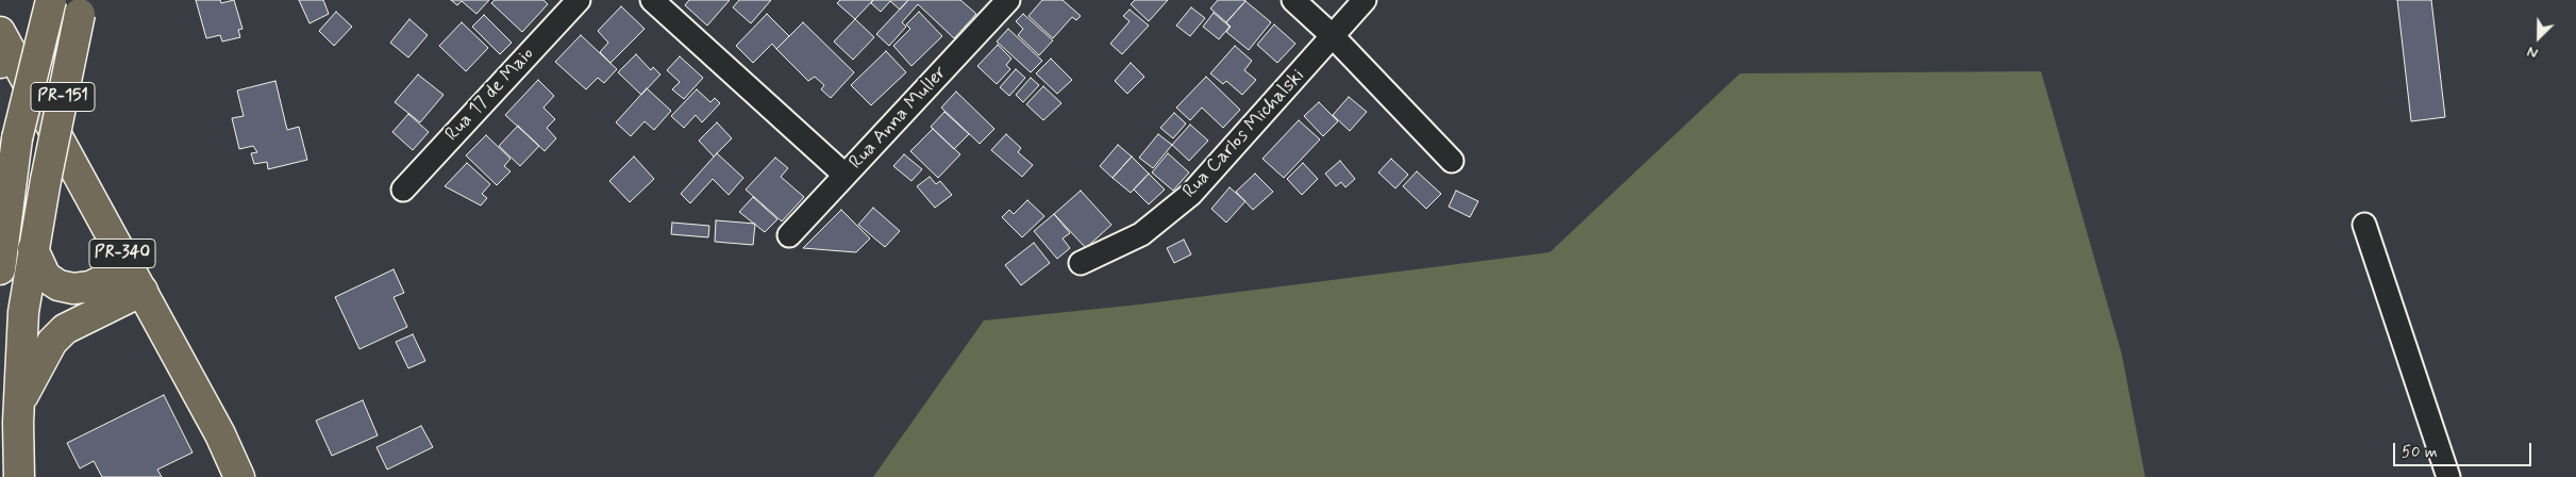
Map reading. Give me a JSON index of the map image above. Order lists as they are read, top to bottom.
{
  "streets": {
    "main road": ["PR-151", "PR-340"],
    "street": ["Rua 17 de Maio", "Rua Anna Muller", "Rua Carlos Michalski"]
  },
  "scale_bar": "50 m",
  "north": "bottom left"
}
